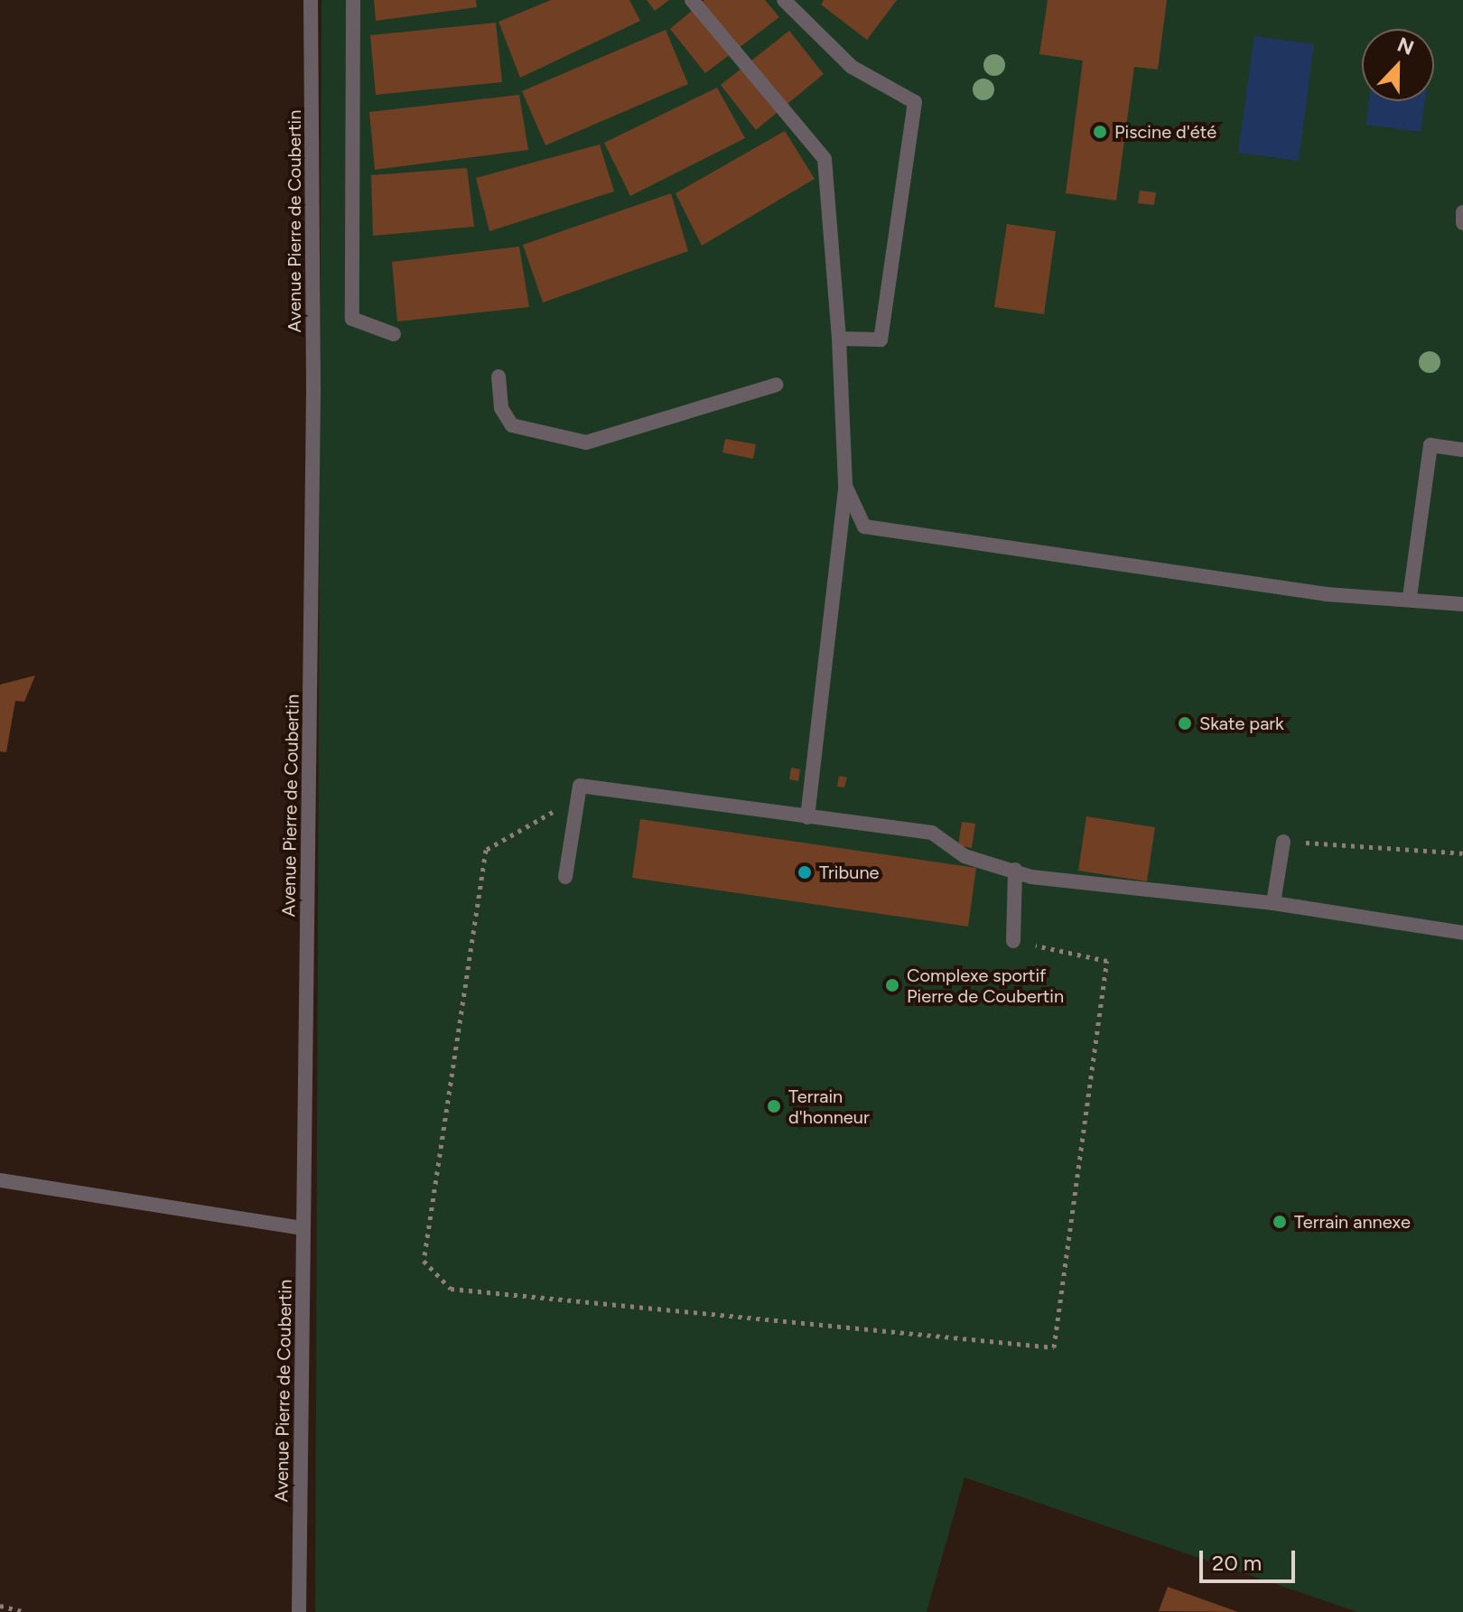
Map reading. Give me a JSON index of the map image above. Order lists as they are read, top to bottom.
{
  "streets": {
    "street": ["Avenue Pierre de Coubertin"]
  },
  "places": [
    "Piscine d'été",
    "Skate park",
    "Tribune",
    "Complexe sportif Pierre de Coubertin",
    "Terrain d'honneur",
    "Terrain annexe"
  ],
  "scale_bar": "20 m",
  "north": "top"
}
